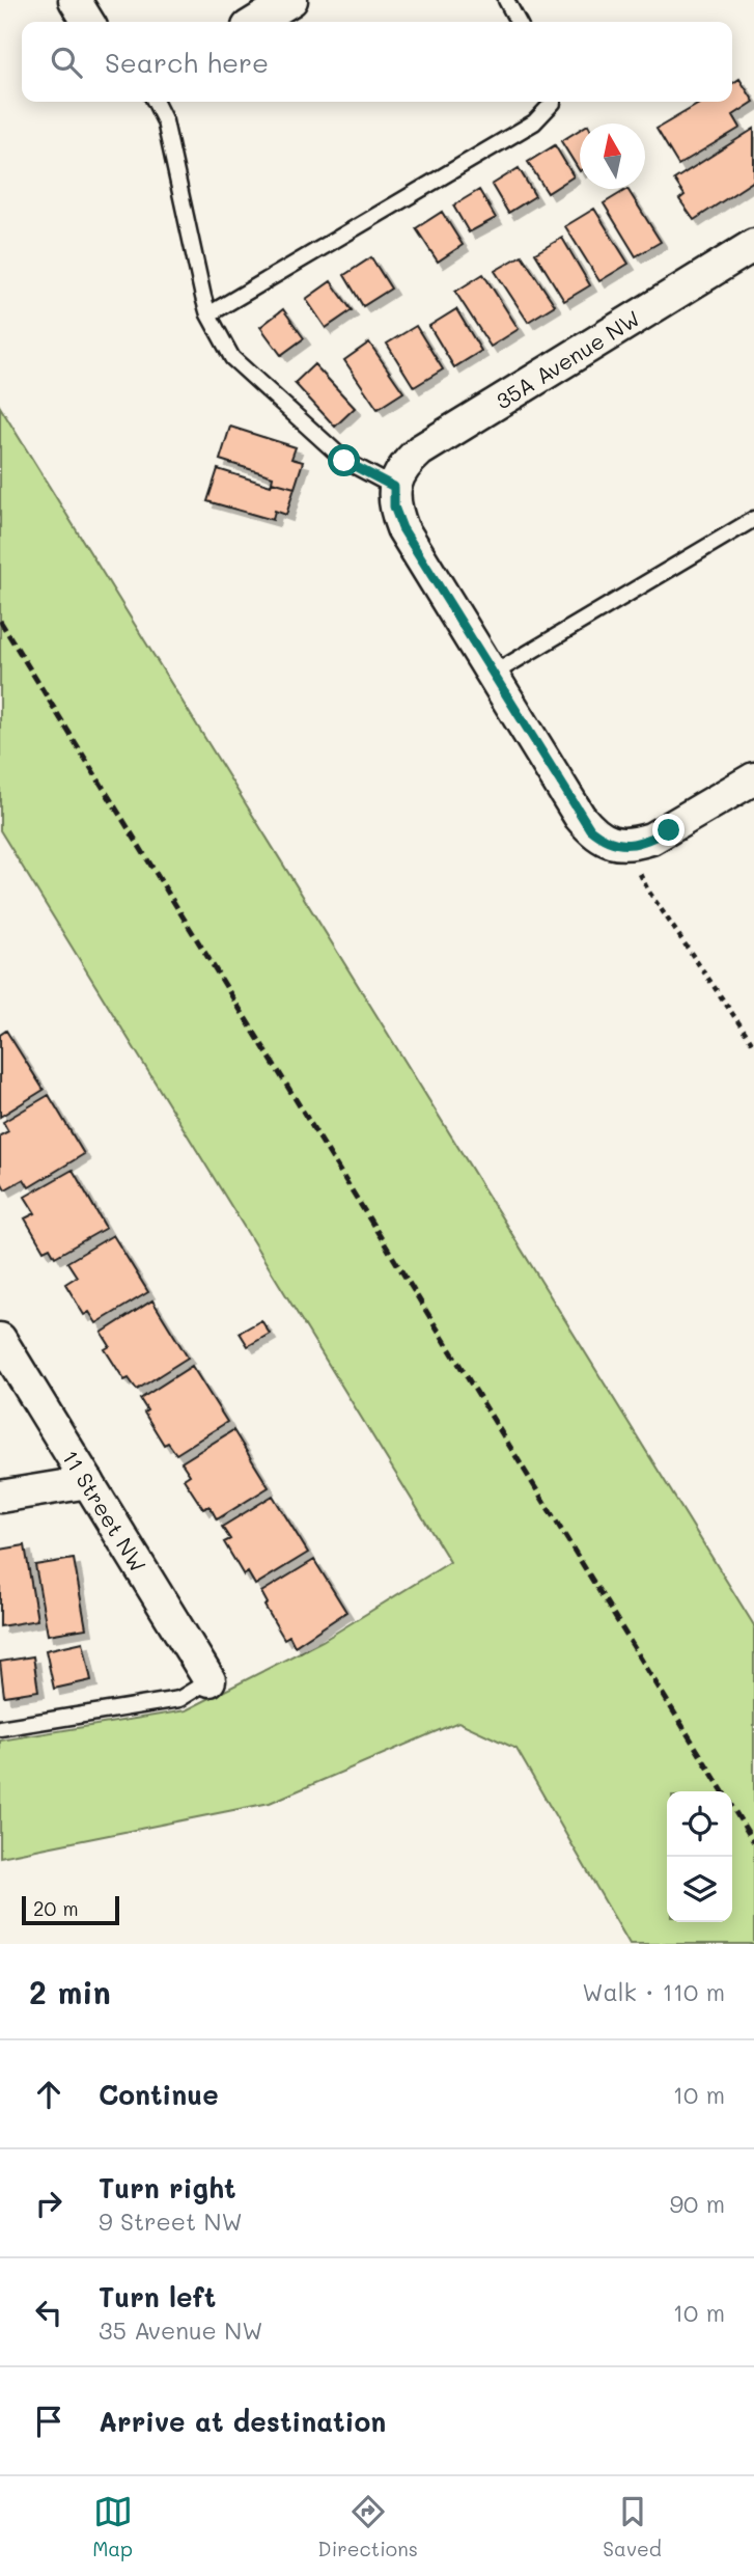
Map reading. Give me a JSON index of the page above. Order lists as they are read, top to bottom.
{
  "streets": {
    "street": ["35A Avenue NW", "11 Street NW"]
  },
  "scale_bar": "20 m",
  "north": "top",
  "page": {
    "search": "Search here",
    "scale": "20 m",
    "heading": ["2 min", "Walk · 110 m"],
    "list": [
      ["Continue", "10 m"],
      ["Turn right", "9 Street NW", "90 m"],
      ["Turn left", "35 Avenue NW", "10 m"],
      "Arrive at destination"
    ],
    "nav": ["Map", "Directions", "Saved"]
  }
}
